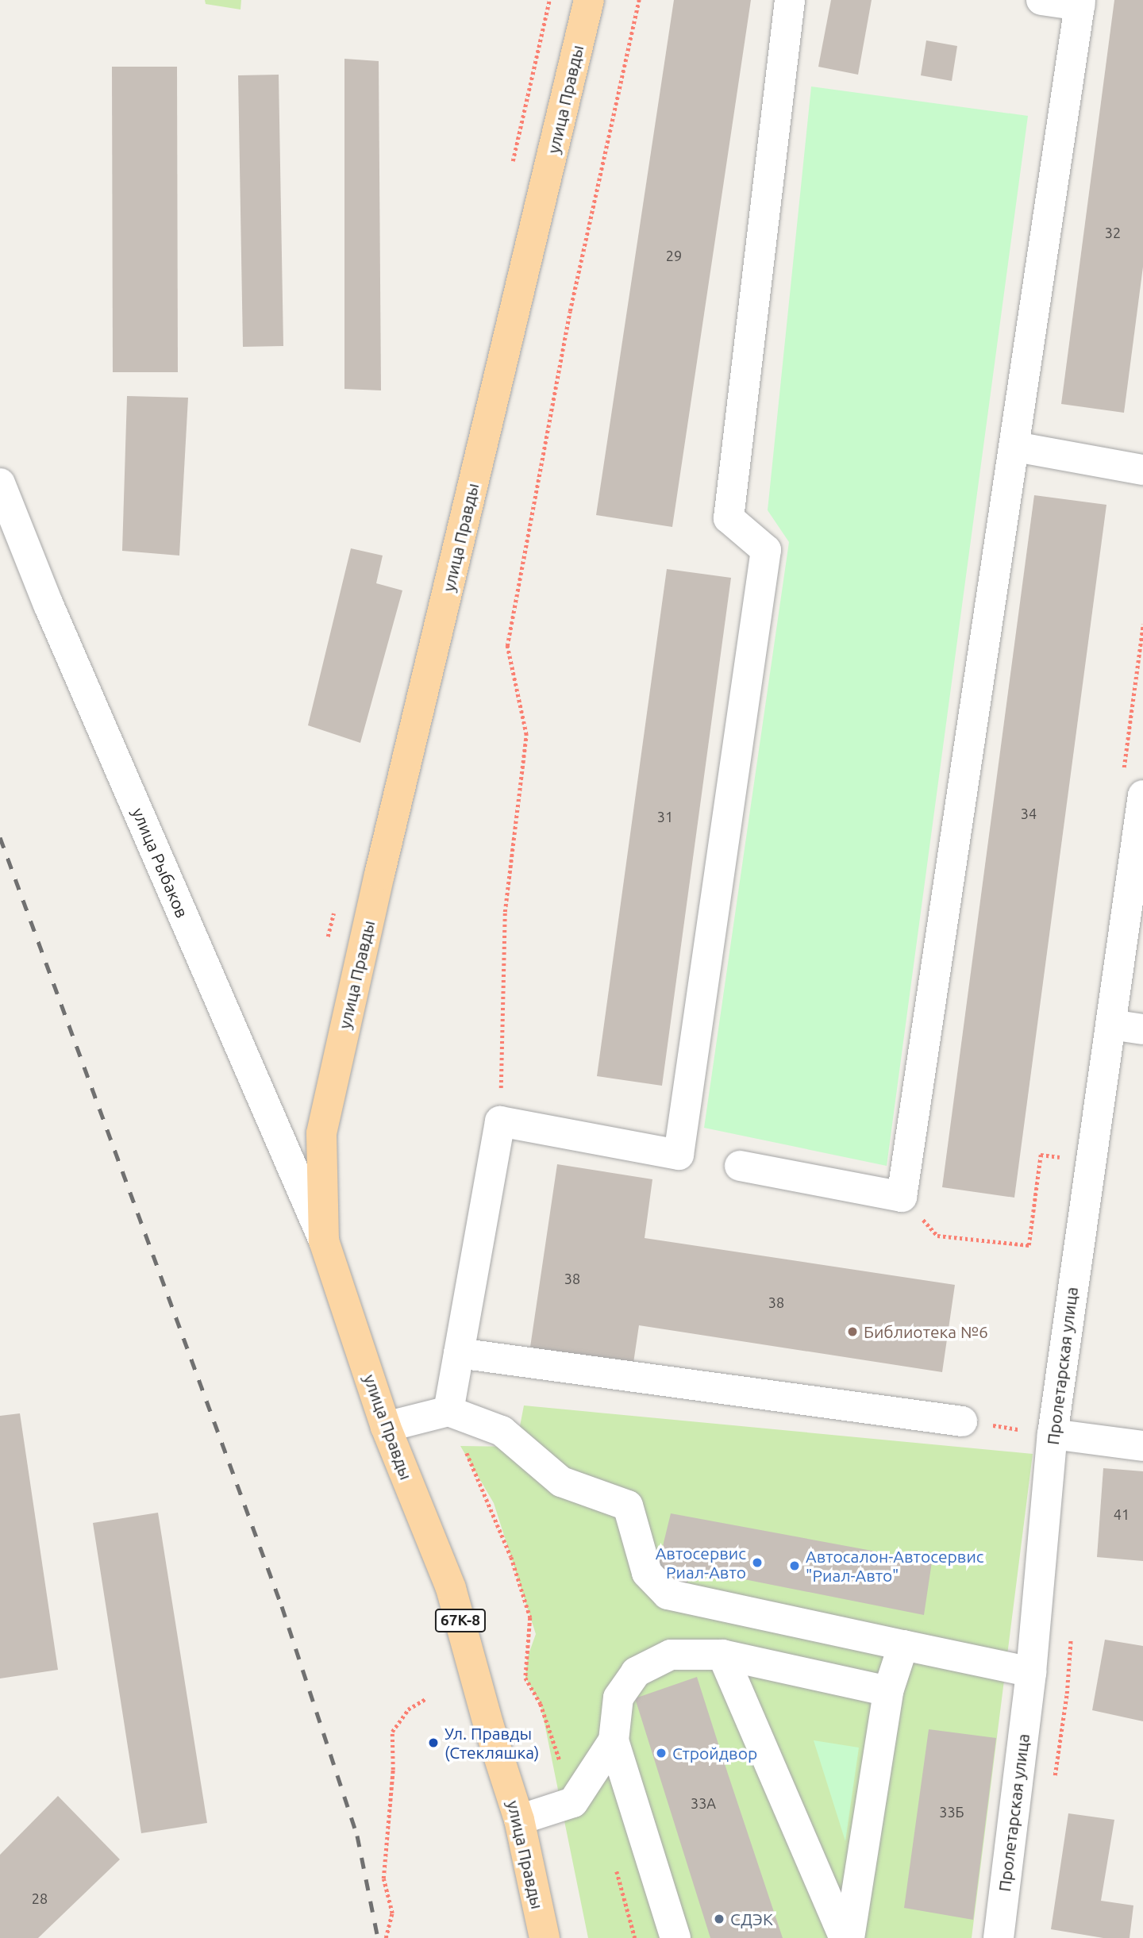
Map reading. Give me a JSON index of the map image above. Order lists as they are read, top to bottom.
{
  "streets": {
    "main road": ["улица Правды", "67К-8"],
    "street": ["улица Рыбаков", "Пролетарская улица"]
  },
  "crossings": [
    ["улица Правды", "улица Рыбаков"]
  ],
  "places": [
    "Библиотека №6",
    "Автосервис Риал-Авто",
    "Автосалон-Автосервис \"Риал-Авто\"",
    "Ул. Правды (Стекляшка)",
    "Стройдвор",
    "СДЭК"
  ],
  "house_numbers": [
    "32",
    "29",
    "34",
    "31",
    "38",
    "38",
    "41",
    "33А",
    "33Б",
    "28"
  ]
}
